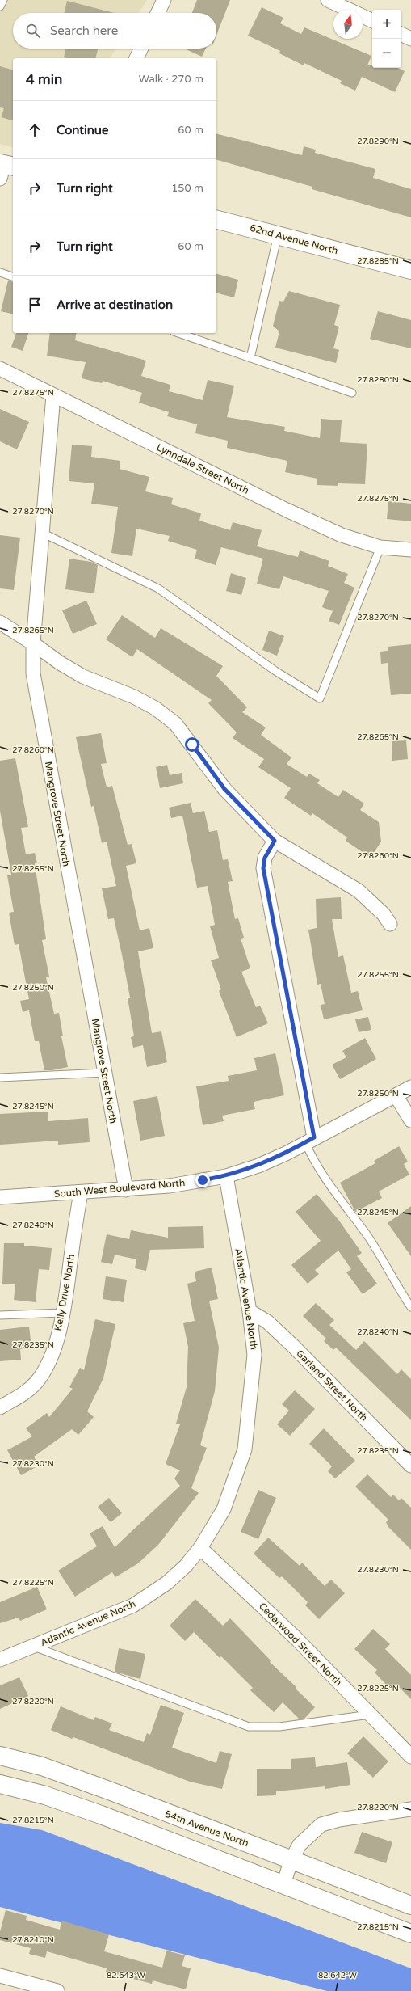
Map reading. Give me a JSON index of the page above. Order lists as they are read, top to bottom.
{
  "streets": {
    "main road": ["62nd Avenue North", "54th Avenue North"],
    "street": [
      "Lynndale Street North",
      "Mangrove Street North",
      "South West Boulevard North",
      "Kelly Drive North",
      "Atlantic Avenue North",
      "Garland Street North",
      "Cedarwood Street North"
    ]
  },
  "crossings": [
    ["Lynndale Street North", "Mangrove Street North"],
    ["Mangrove Street North", "South West Boulevard North"],
    ["South West Boulevard North", "Kelly Drive North"],
    ["South West Boulevard North", "Atlantic Avenue North"],
    ["Atlantic Avenue North", "Garland Street North"],
    ["Atlantic Avenue North", "Cedarwood Street North"]
  ],
  "north": "top",
  "page": {
    "map_buttons": ["+", "−"],
    "search": "Search here",
    "heading": ["4 min", "Walk · 270 m"],
    "list": [
      ["Continue", "60 m"],
      ["Turn right", "150 m"],
      ["Turn right", "60 m"],
      "Arrive at destination"
    ]
  },
  "coordinates": [
    "27.8290°N",
    "27.8285°N",
    "27.8280°N",
    "27.8275°N",
    "27.8270°N",
    "27.8265°N",
    "27.8260°N",
    "27.8255°N",
    "27.8250°N",
    "27.8245°N",
    "27.8240°N",
    "27.8235°N",
    "27.8230°N",
    "27.8225°N",
    "27.8220°N",
    "27.8215°N",
    "27.8210°N",
    "82.643°W",
    "82.642°W"
  ]
}
